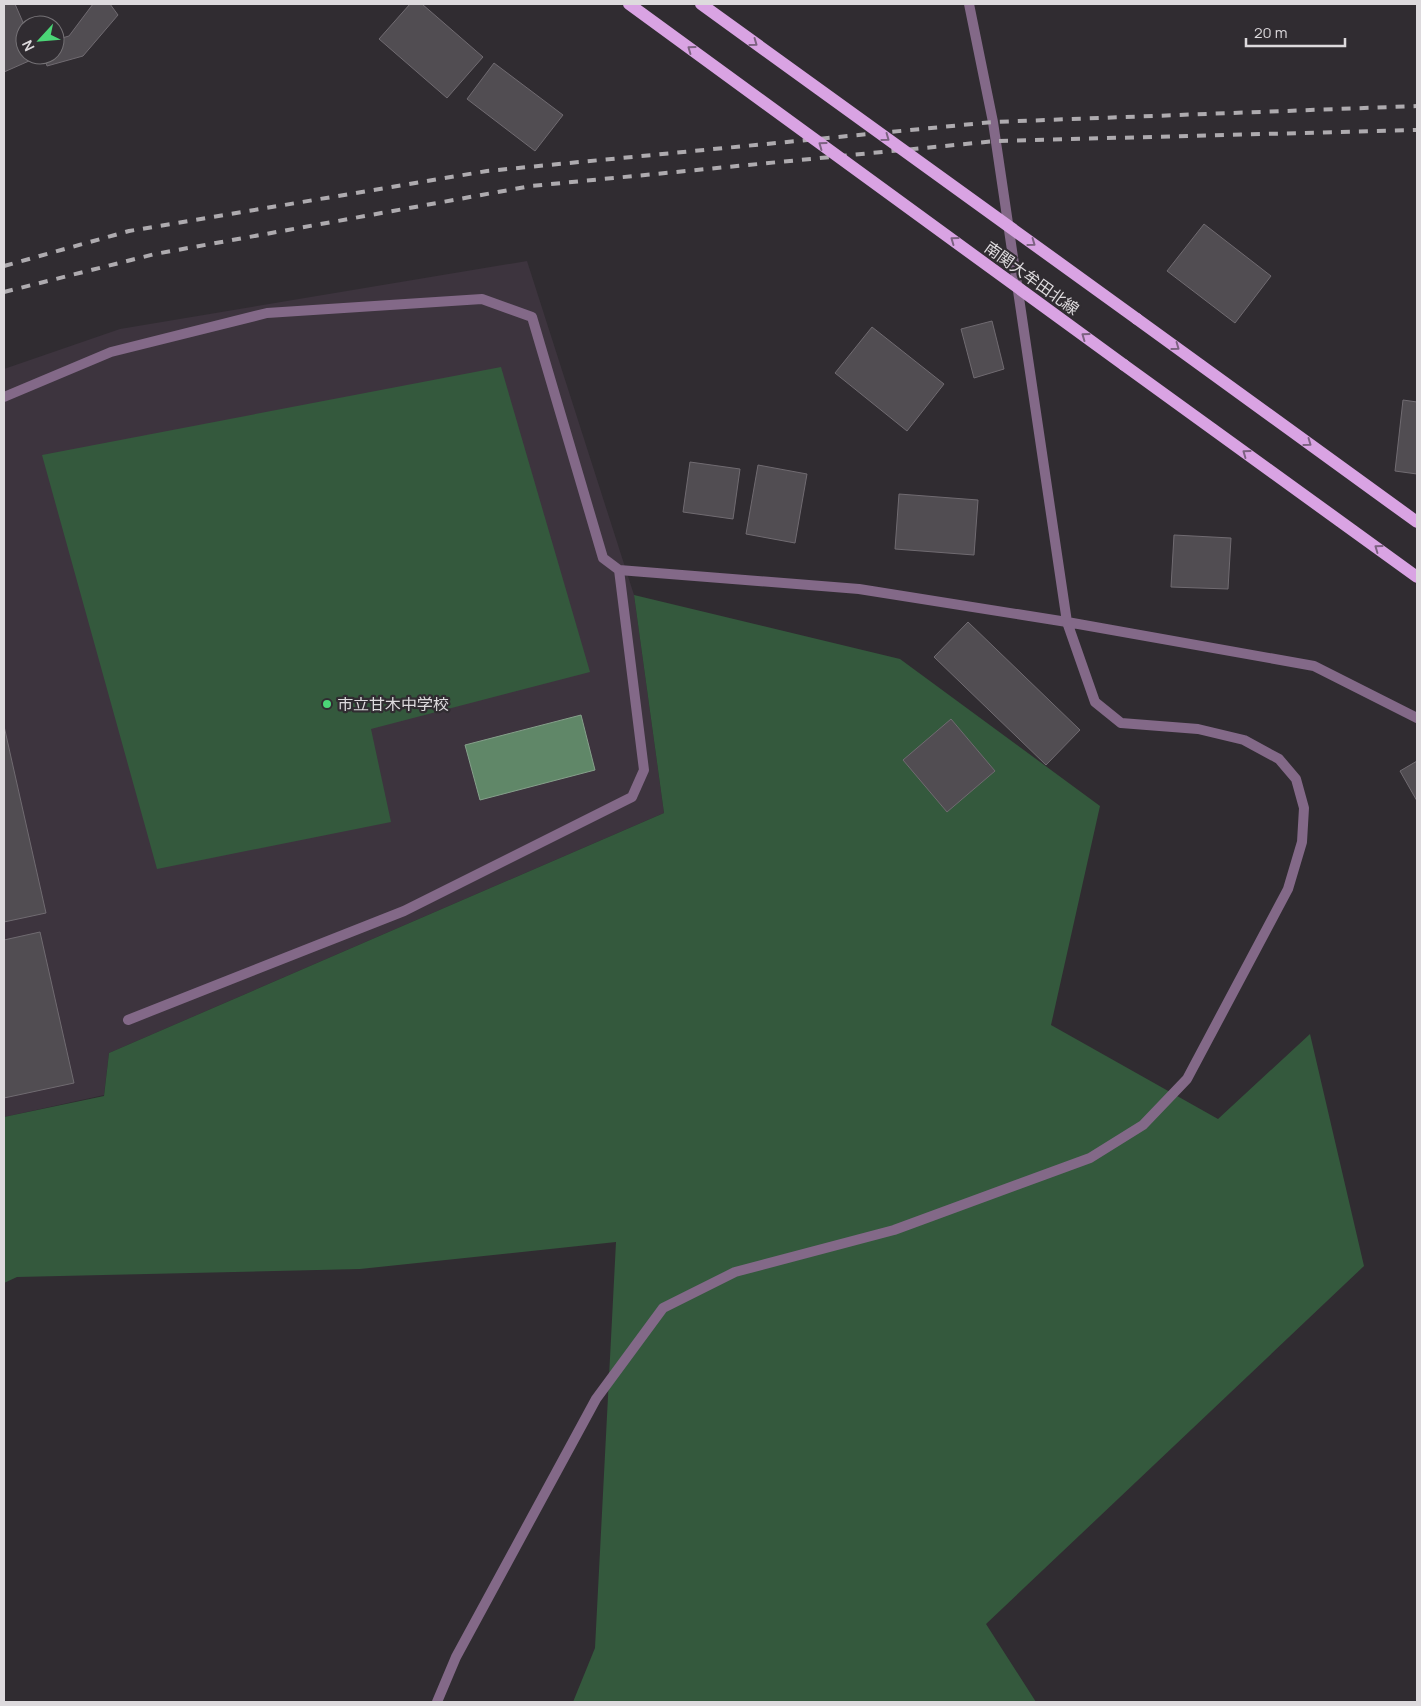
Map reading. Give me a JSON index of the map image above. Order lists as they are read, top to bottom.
{
  "streets": {
    "main road": ["南関大牟田北線"]
  },
  "places": ["市立甘木中学校"],
  "scale_bar": "20 m",
  "north": "bottom left"
}
